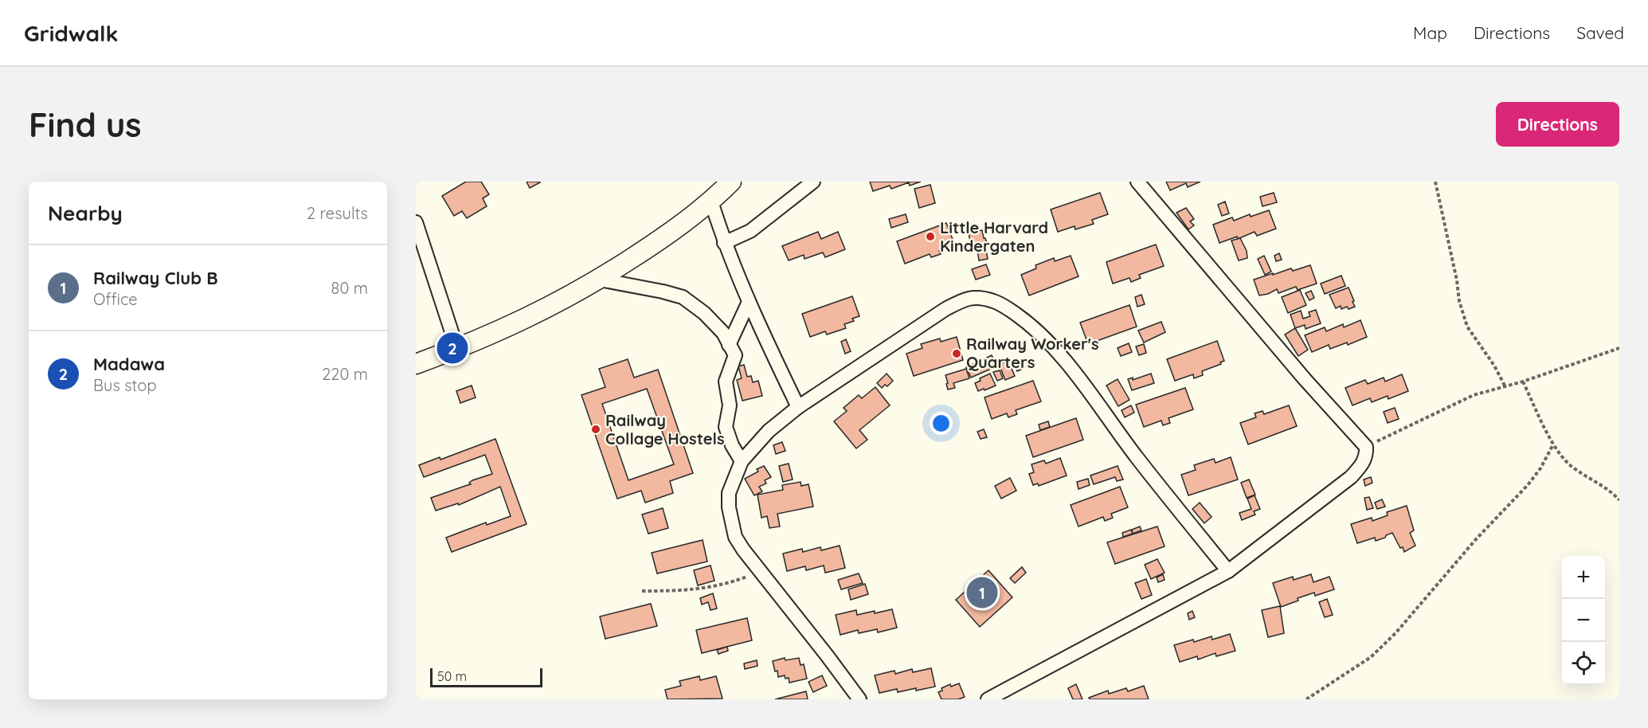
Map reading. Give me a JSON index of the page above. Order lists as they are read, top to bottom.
{
  "places": ["Little Harvard Kindergaten", "Railway Worker's Quarters", "Railway Collage Hostels"],
  "scale_bar": "50 m",
  "page": {
    "header": "Gridwalk",
    "nav": ["Map", "Directions", "Saved"],
    "buttons": "Directions",
    "title": "Find us",
    "heading": ["Nearby", "2 results"],
    "list": [
      {
        "mark": "1",
        "name": "Railway Club B",
        "note": "Office",
        "value": "80 m"
      },
      {
        "mark": "2",
        "name": "Madawa",
        "note": "Bus stop",
        "value": "220 m"
      }
    ],
    "pins": ["2", "1"],
    "map_buttons": ["+", "−"],
    "scale": "50 m"
  }
}
